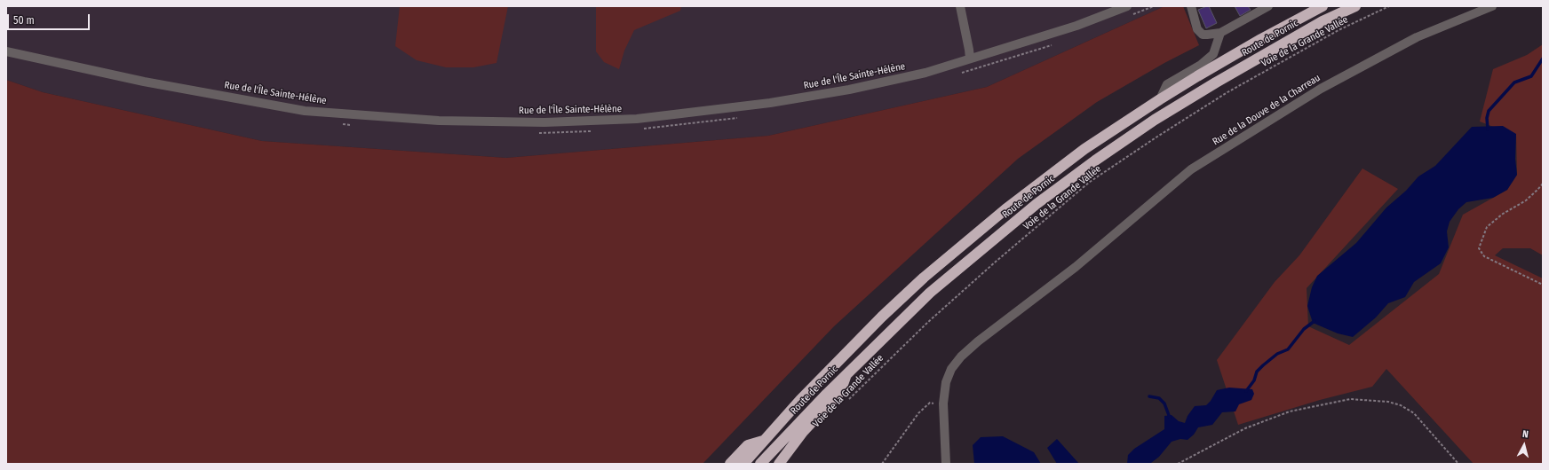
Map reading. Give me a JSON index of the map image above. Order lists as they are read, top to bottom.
{
  "streets": {
    "highway": ["Route de Pornic"],
    "street": ["Rue de l'Île Sainte-Hélène", "Rue de la Douve de la Charreau"],
    "path": ["Voie de la Grande Vallée"]
  },
  "scale_bar": "50 m",
  "north": "top"
}
